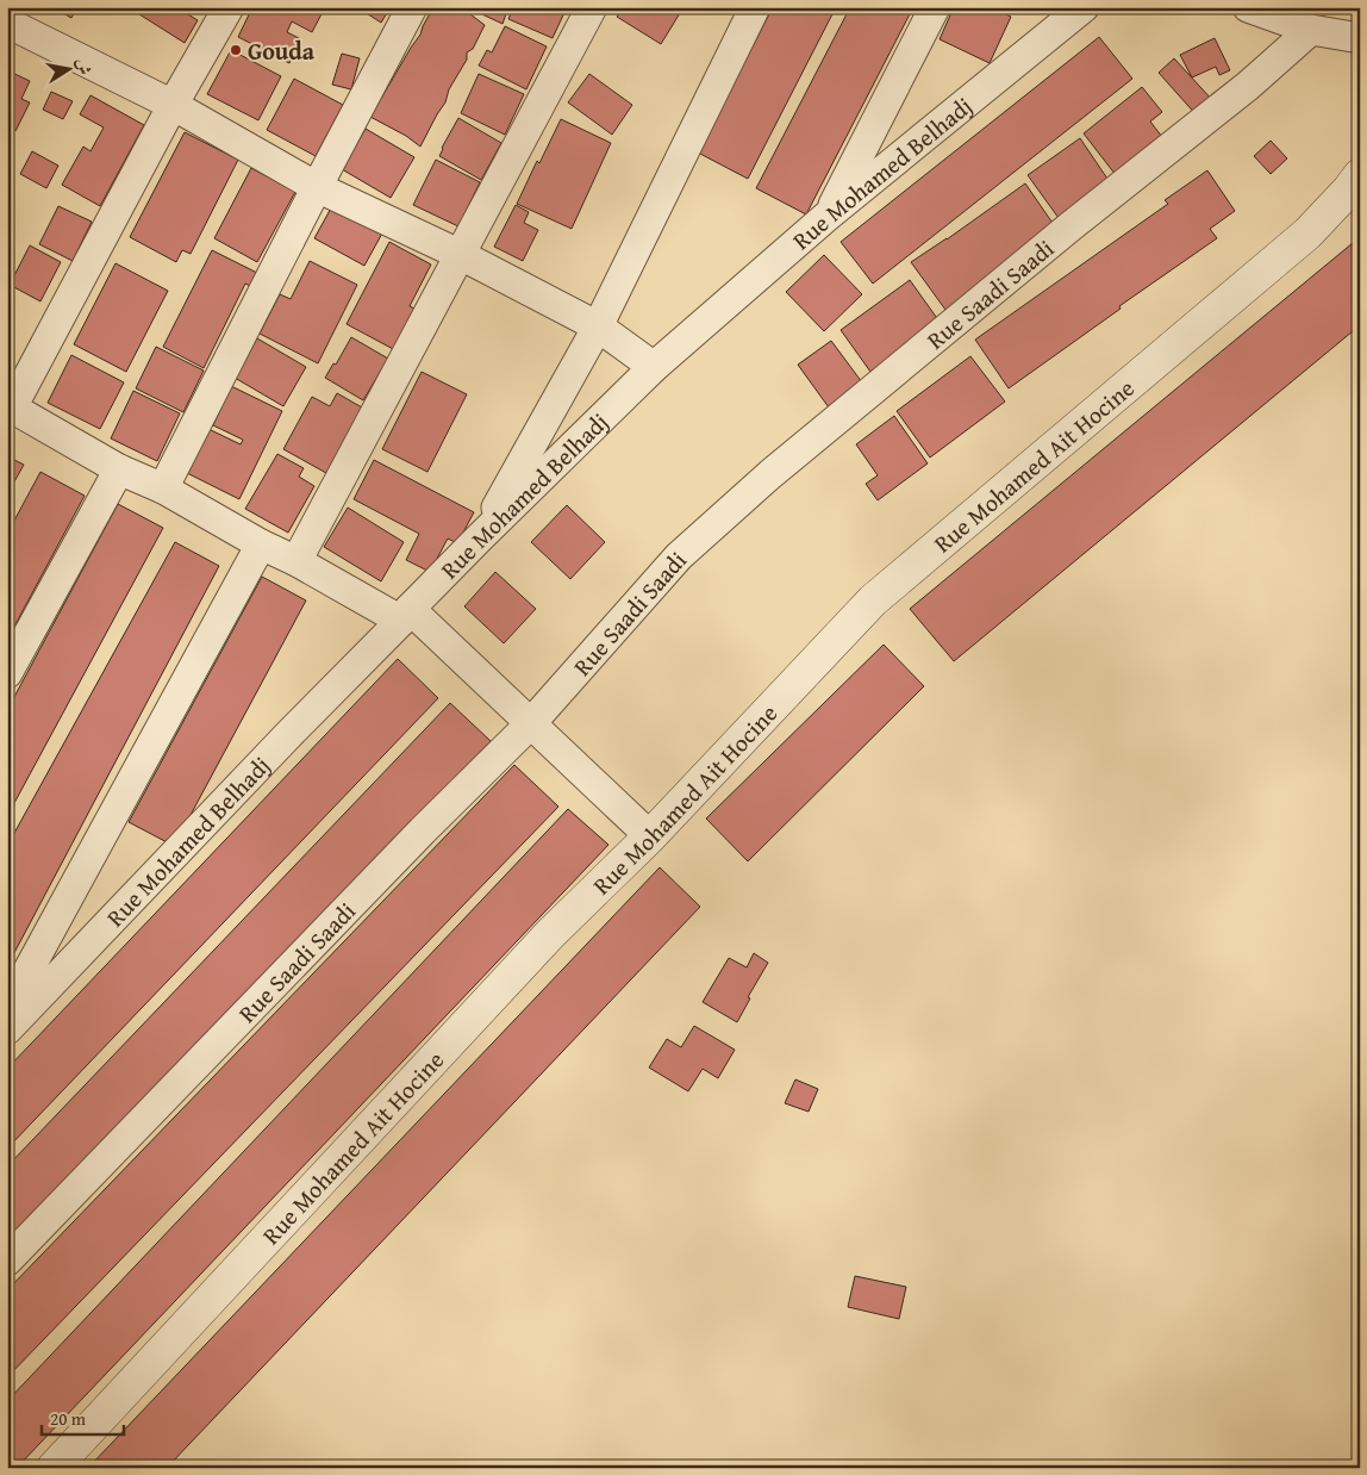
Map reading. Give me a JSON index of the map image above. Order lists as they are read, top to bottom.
{
  "streets": {
    "street": ["Rue Mohamed Belhadj", "Rue Saadi Saadi", "Rue Mohamed Ait Hocine"]
  },
  "places": ["Gouda"],
  "scale_bar": "20 m",
  "north": "right"
}
